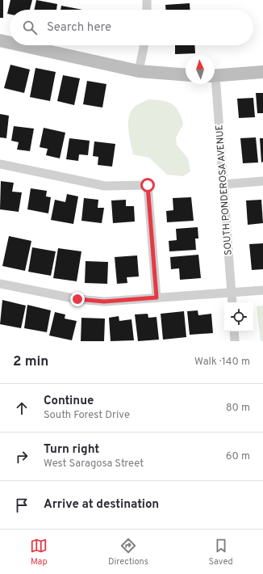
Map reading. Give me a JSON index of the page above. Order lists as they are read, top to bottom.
{
  "streets": {
    "street": ["SOUTH PONDEROSA AVENUE"]
  },
  "north": "top",
  "page": {
    "search": "Search here",
    "heading": ["2 min", "Walk · 140 m"],
    "list": [
      ["Continue", "South Forest Drive", "80 m"],
      ["Turn right", "West Saragosa Street", "60 m"],
      "Arrive at destination"
    ],
    "nav": ["Map", "Directions", "Saved"]
  }
}
